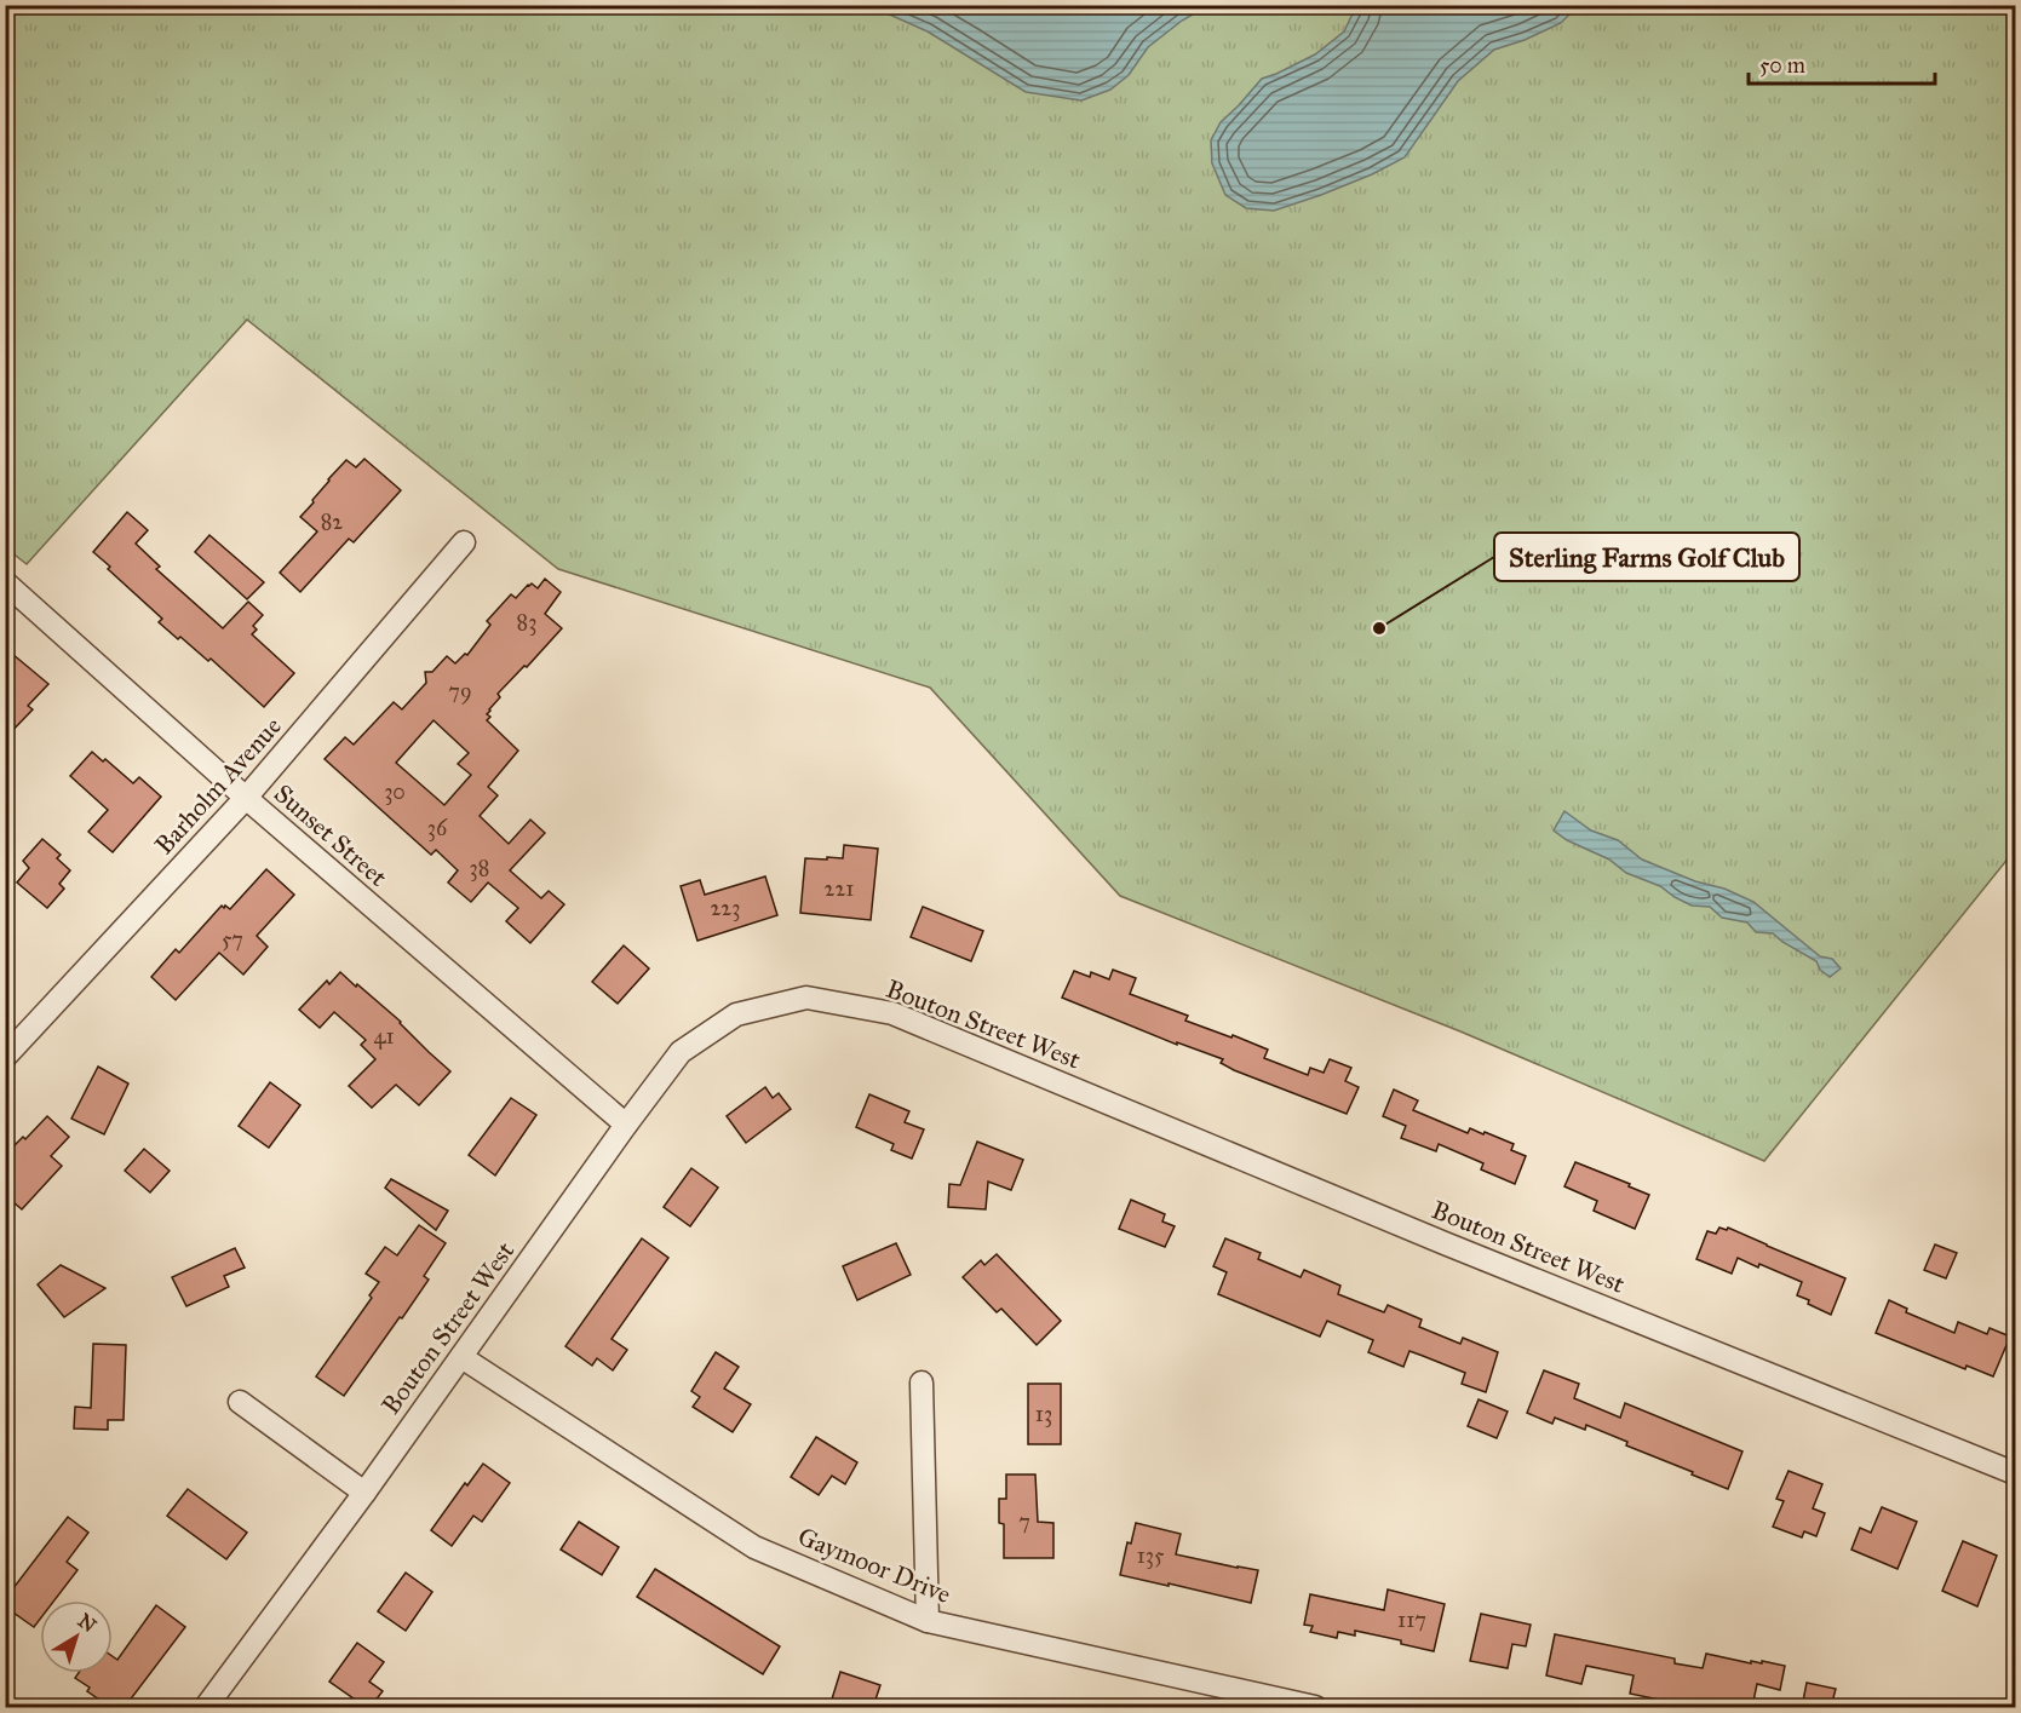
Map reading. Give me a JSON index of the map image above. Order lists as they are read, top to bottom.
{
  "streets": {
    "street": [
      "Barholm Avenue",
      "Sunset Street",
      "Bouton Street West",
      "Gaymoor Drive"
    ]
  },
  "crossings": [
    ["Barholm Avenue", "Sunset Street"],
    ["Sunset Street", "Bouton Street West"],
    ["Bouton Street West", "Gaymoor Drive"]
  ],
  "places": ["Sterling Farms Golf Club"],
  "house_numbers": [
    "82",
    "83",
    "79",
    "30",
    "36",
    "38",
    "221",
    "223",
    "57",
    "41",
    "13",
    "7",
    "135",
    "117"
  ],
  "scale_bar": "50 m",
  "north": "top right"
}
